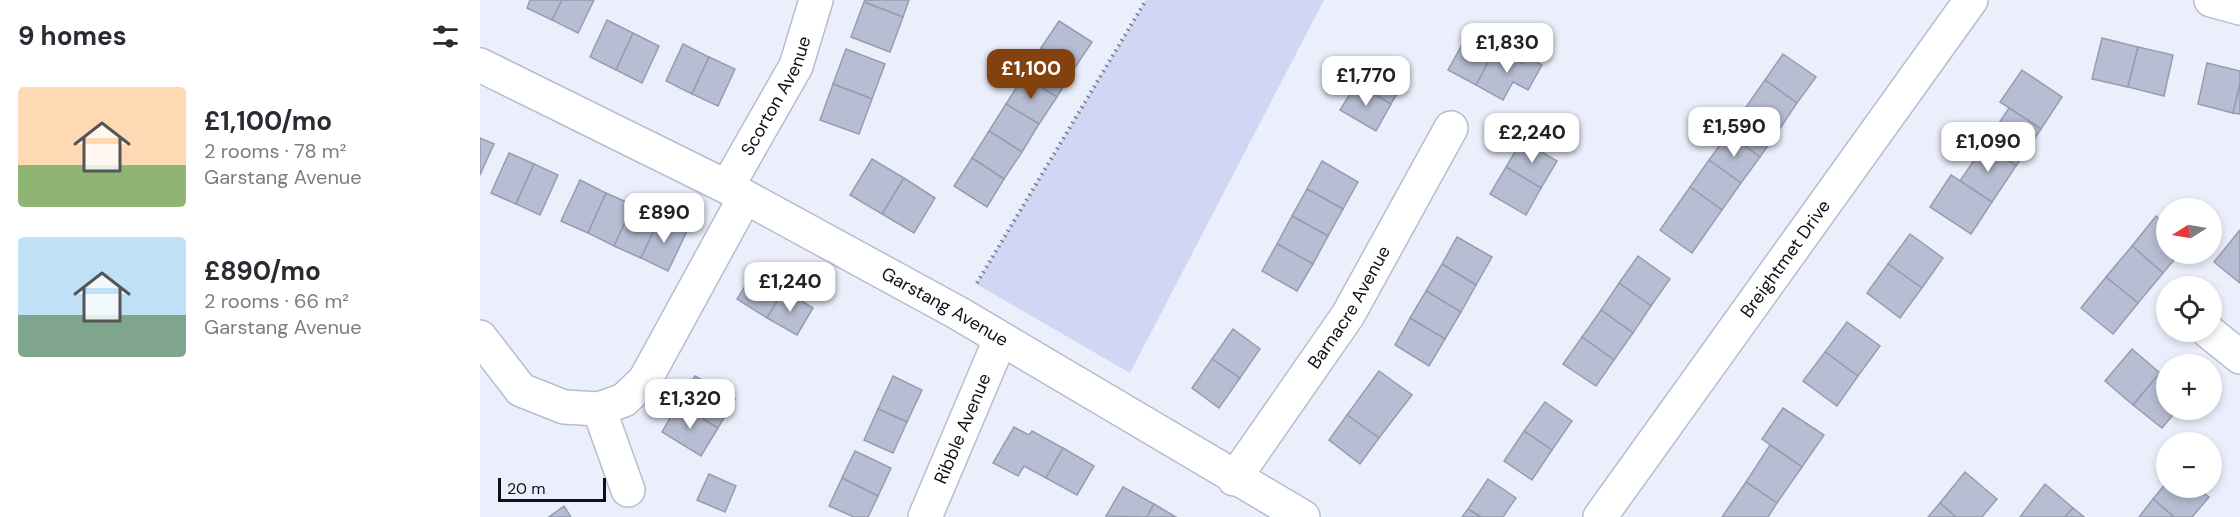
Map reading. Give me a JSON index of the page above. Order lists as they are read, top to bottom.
{
  "streets": {
    "street": [
      "Scorton Avenue",
      "Breightmet Drive",
      "Barnacre Avenue",
      "Garstang Avenue",
      "Ribble Avenue"
    ]
  },
  "crossings": [
    ["Scorton Avenue", "Garstang Avenue"],
    ["Barnacre Avenue", "Garstang Avenue"],
    ["Garstang Avenue", "Ribble Avenue"]
  ],
  "scale_bar": "20 m",
  "north": "left",
  "page": {
    "heading": "9 homes",
    "price": [
      "£1,830",
      "£1,100",
      "£1,770",
      "£1,590",
      "£2,240",
      "£1,090",
      "£890",
      "£1,240",
      "£1,320"
    ],
    "list": [
      {
        "name": "£1,100/mo",
        "note": "2 rooms · 78 m² · Garstang Avenue"
      },
      {
        "name": "£890/mo",
        "note": "2 rooms · 66 m² · Garstang Avenue"
      }
    ],
    "map_buttons": ["+", "−"],
    "scale": "20 m"
  }
}
